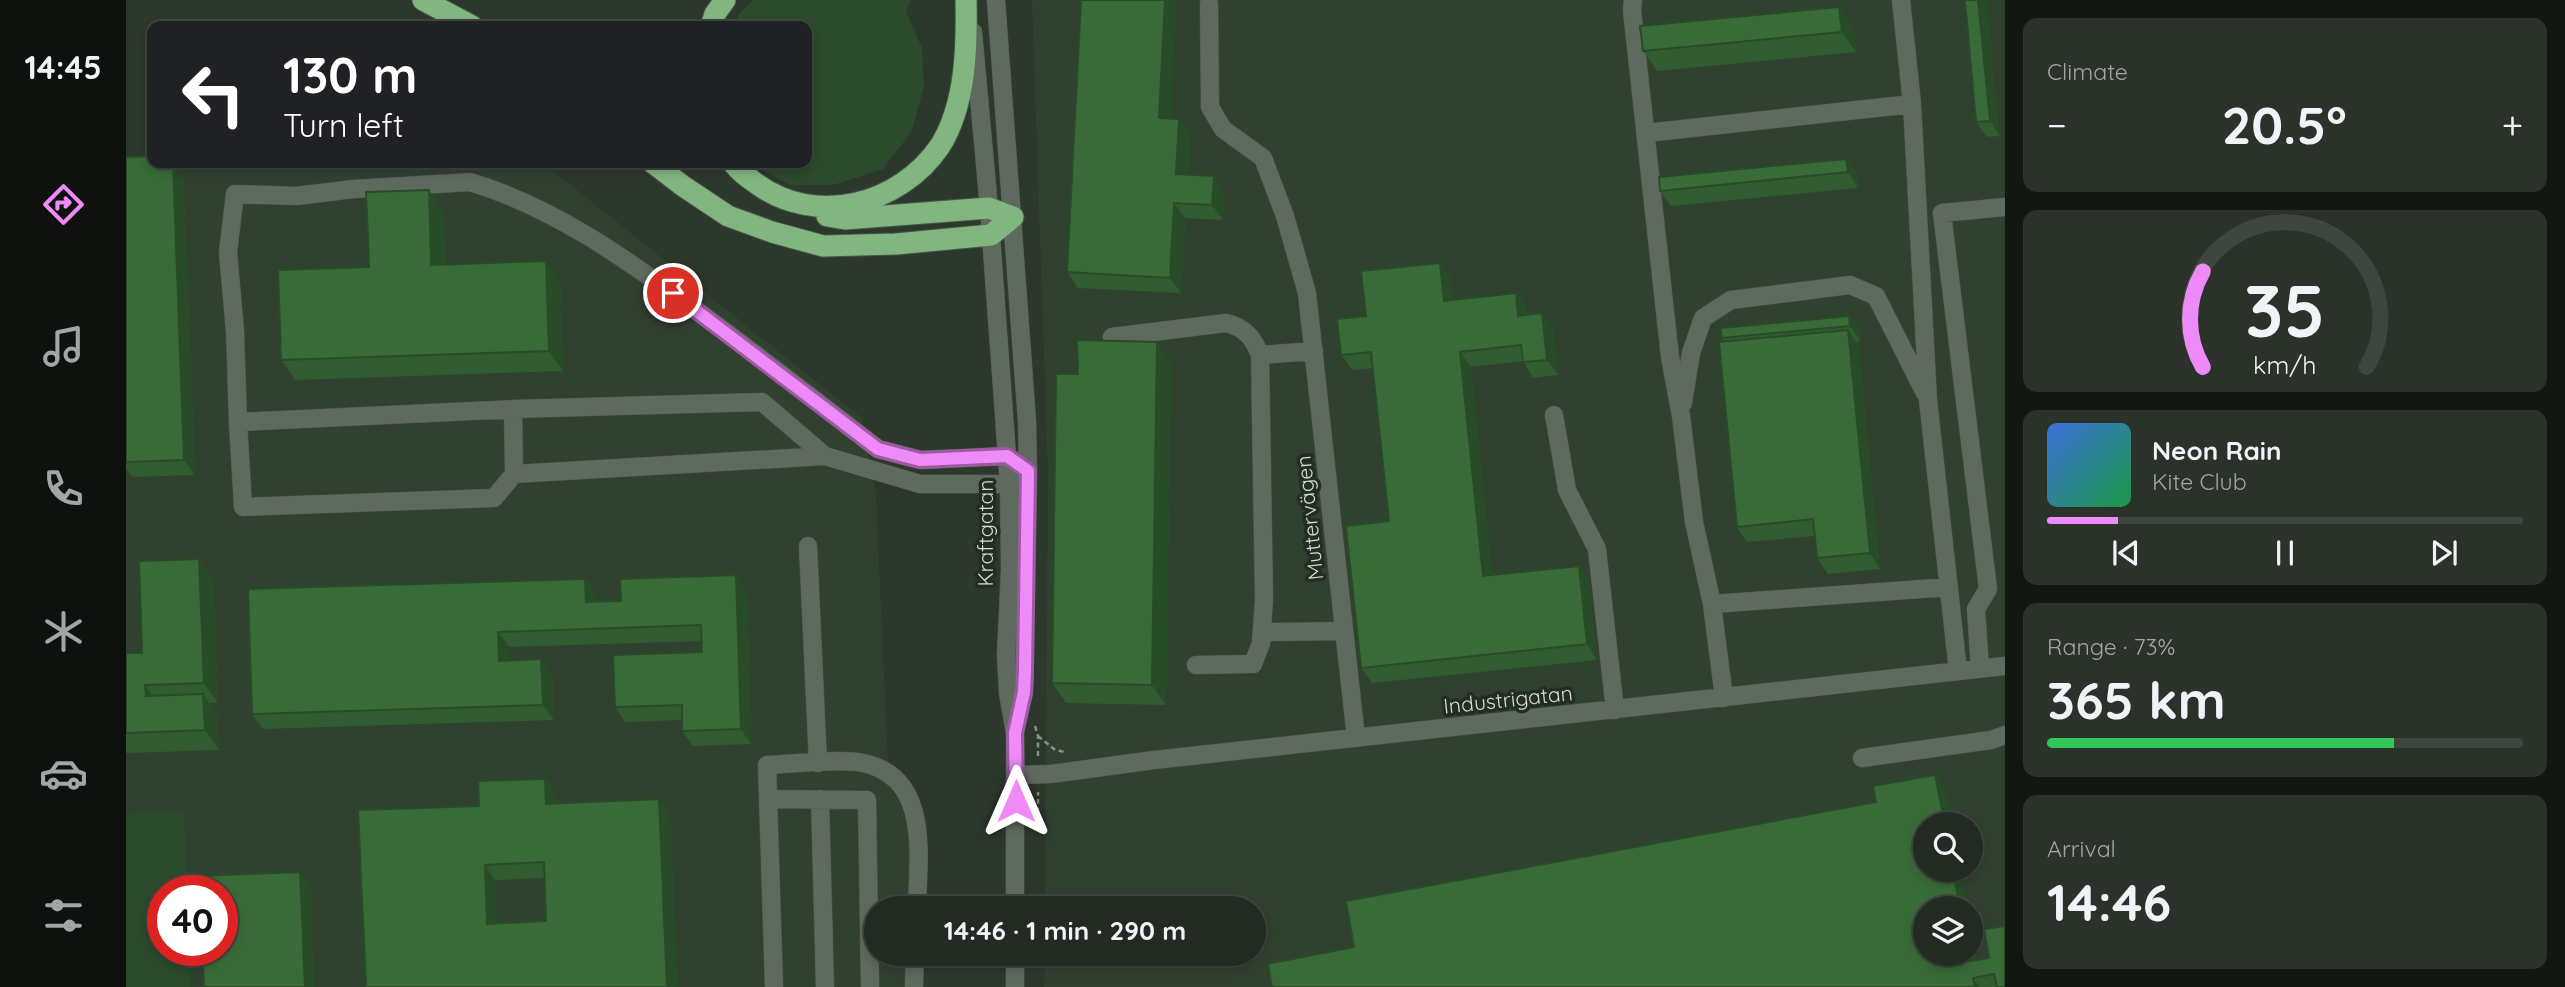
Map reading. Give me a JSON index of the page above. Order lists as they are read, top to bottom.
{
  "streets": {
    "street": ["Muttervägen", "Kraftgatan", "Industrigatan"]
  },
  "crossings": [
    ["Muttervägen", "Industrigatan"],
    ["Kraftgatan", "Industrigatan"]
  ],
  "page": {
    "tabs": "14:45",
    "tile": [
      "Climate",
      ["Range · 73%", "365 km"],
      ["Arrival", "14:46"]
    ],
    "turn": ["130 m", "Turn left"],
    "heat": ["−", "20.5°", "+"],
    "song": ["Neon Rain", "Kite Club"],
    "limit": "40",
    "trip": "14:46 · 1 min · 290 m",
    "gauge": ["35", "km/h"]
  }
}
